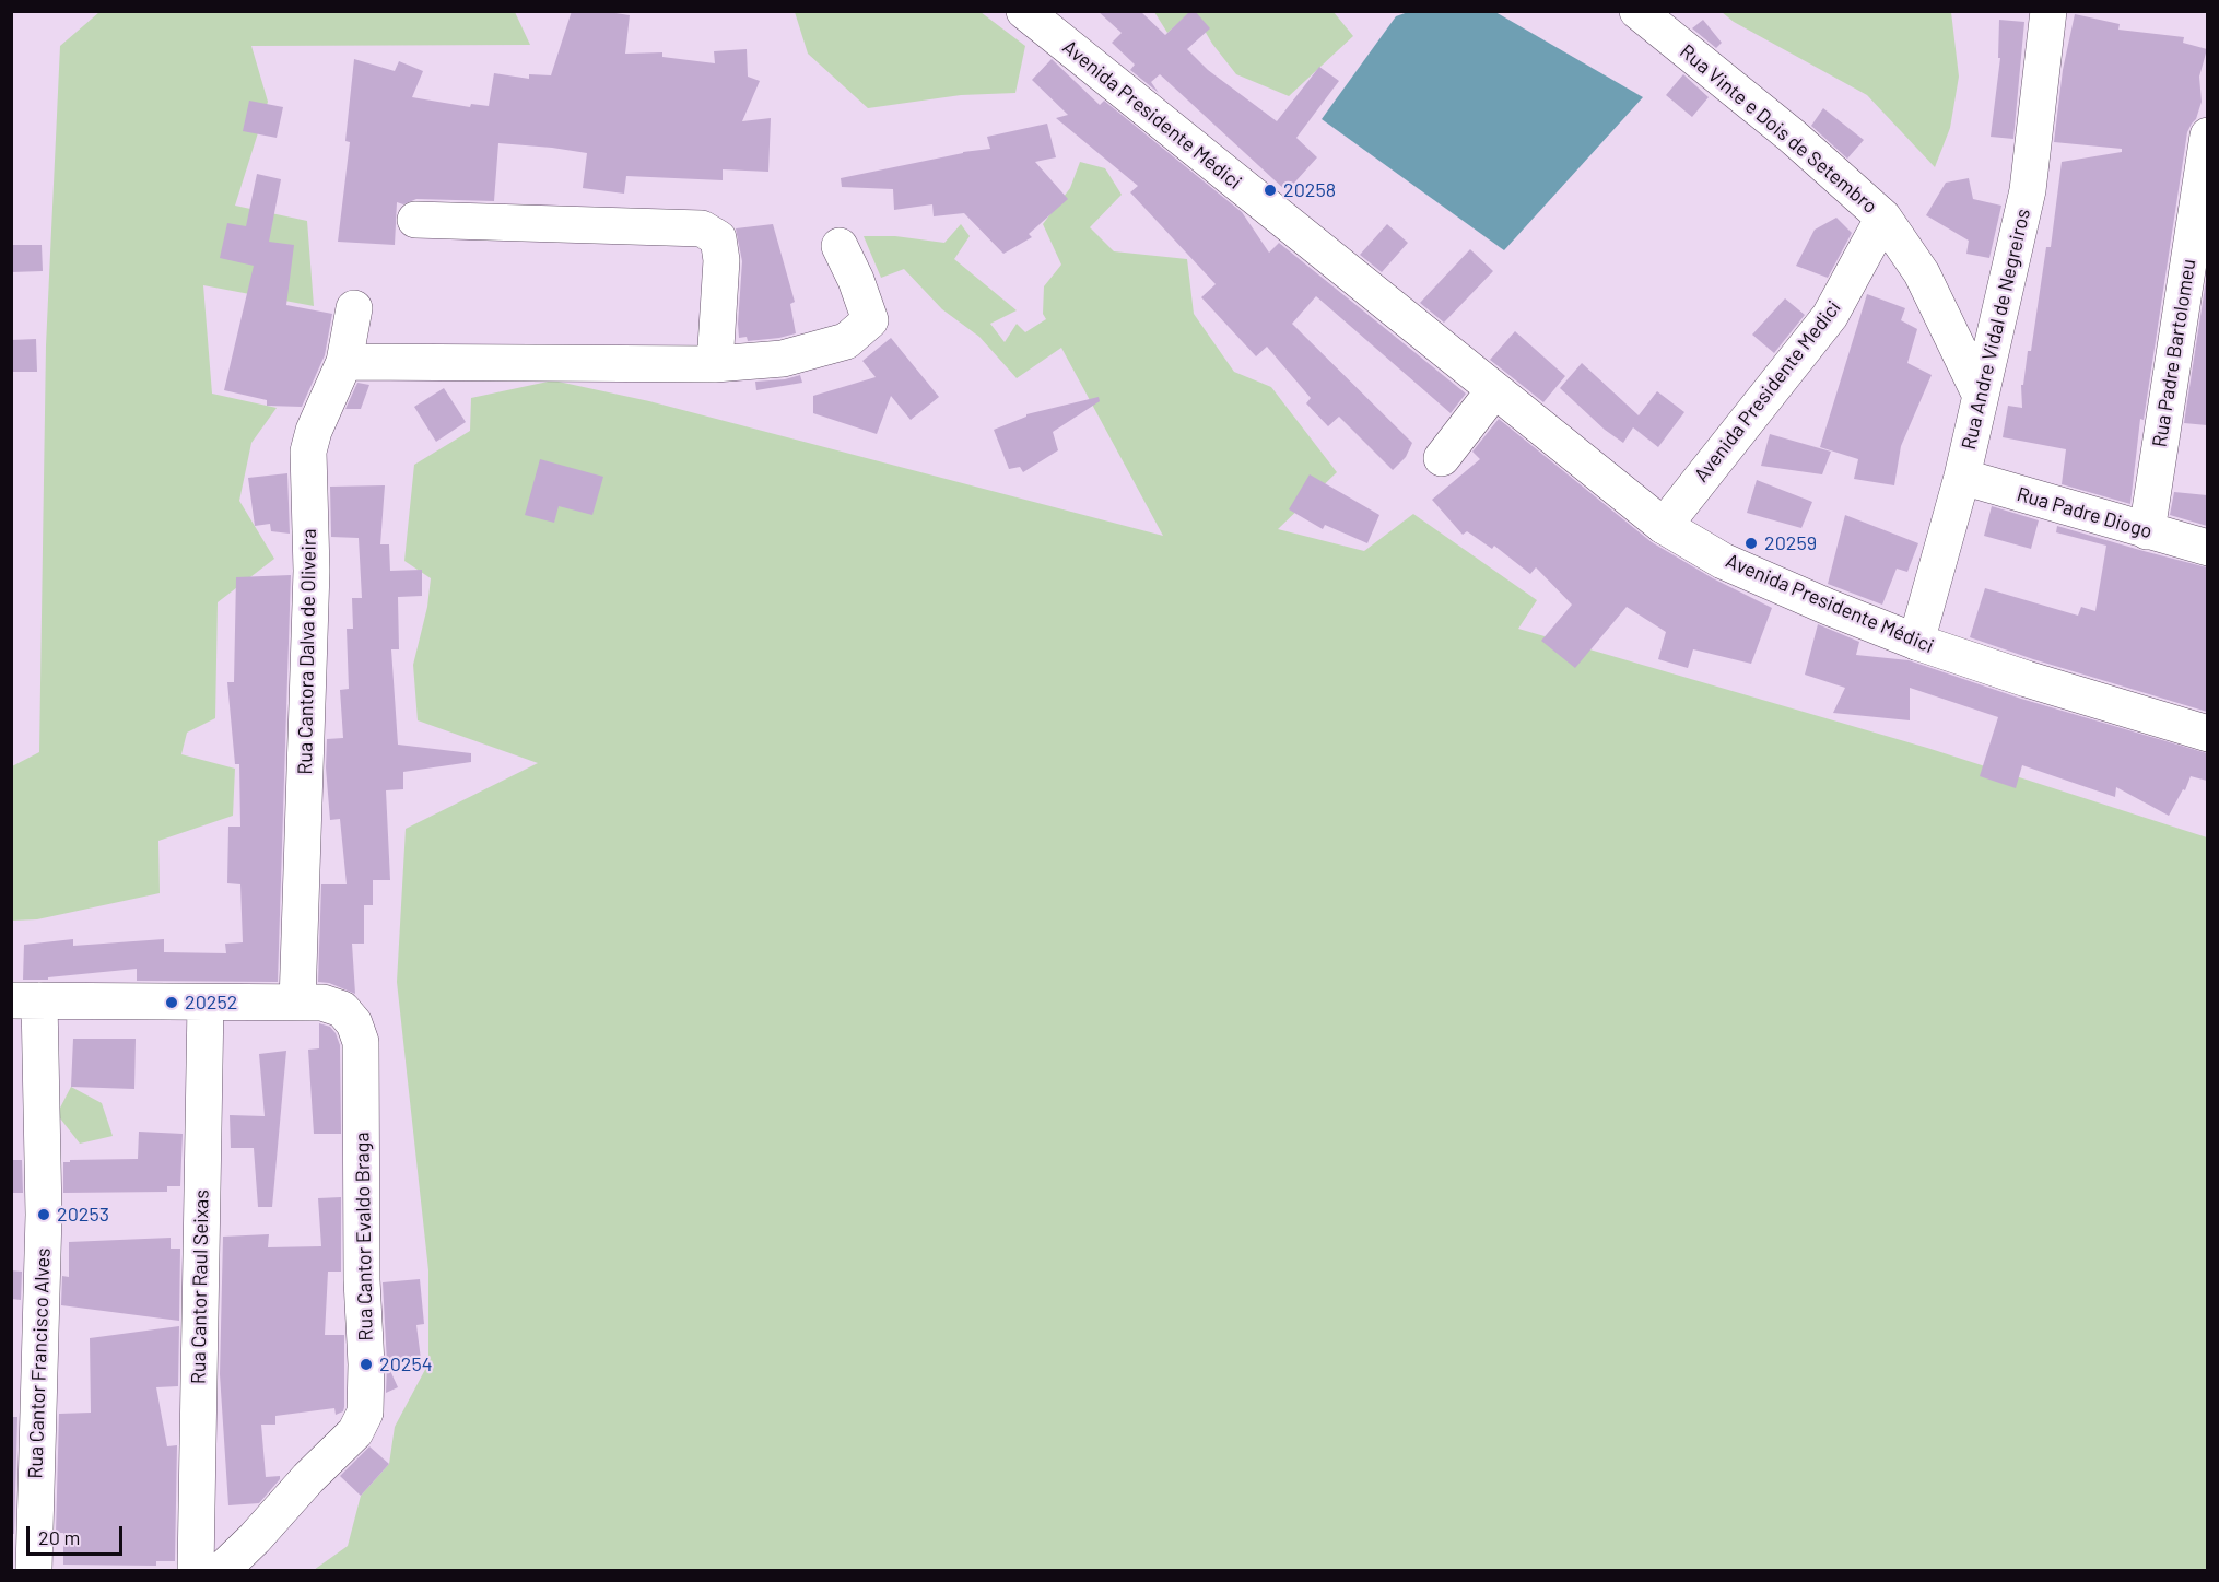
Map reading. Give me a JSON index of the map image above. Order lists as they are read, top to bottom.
{
  "streets": {
    "street": [
      "Avenida Presidente Médici",
      "Rua Vinte e Dois de Setembro",
      "Rua Andre Vidal de Negreiros",
      "Rua Padre Bartolomeu",
      "Avenida Presidente Medici",
      "Rua Padre Diogo",
      "Rua Cantora Dalva de Oliveira",
      "Rua Cantor Evaldo Braga",
      "Rua Cantor Raul Seixas",
      "Rua Cantor Francisco Alves"
    ]
  },
  "crossings": [
    ["Avenida Presidente Médici", "Rua Andre Vidal de Negreiros"],
    ["Avenida Presidente Médici", "Avenida Presidente Medici"],
    ["Rua Vinte e Dois de Setembro", "Rua Andre Vidal de Negreiros"],
    ["Rua Vinte e Dois de Setembro", "Avenida Presidente Medici"],
    ["Rua Andre Vidal de Negreiros", "Rua Padre Diogo"],
    ["Rua Padre Bartolomeu", "Rua Padre Diogo"],
    ["Rua Cantora Dalva de Oliveira", "Rua Cantor Evaldo Braga"]
  ],
  "places": [
    "20258",
    "20259",
    "20252",
    "20253",
    "20254"
  ],
  "scale_bar": "20 m"
}
